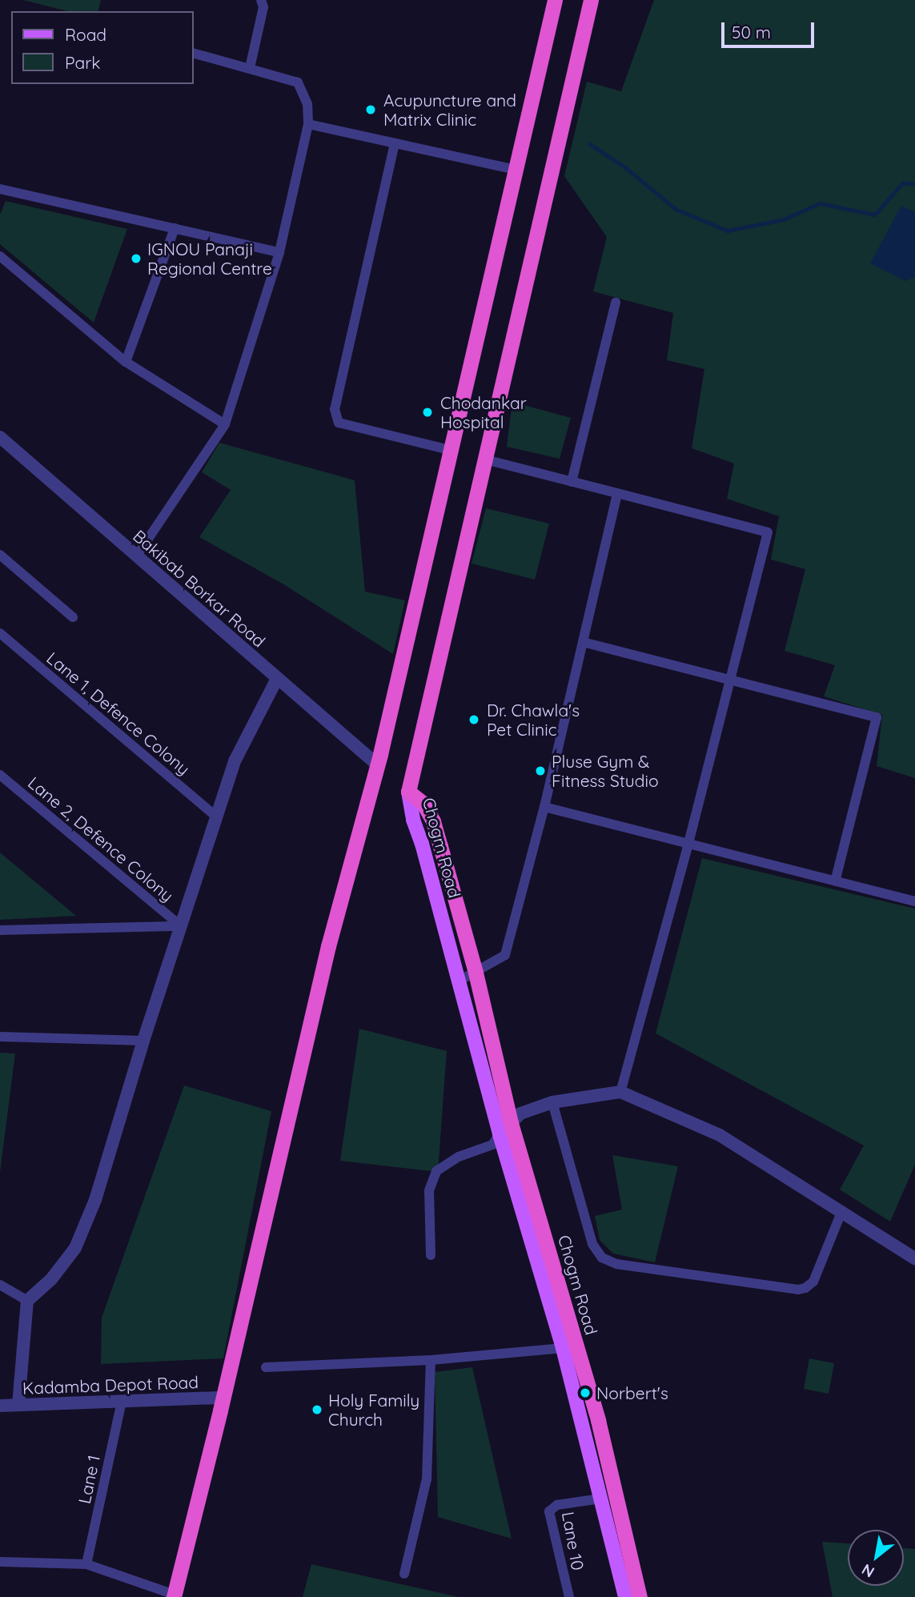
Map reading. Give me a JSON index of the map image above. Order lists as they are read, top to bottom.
{
  "streets": {
    "highway": ["Chogm Road"],
    "street": [
      "Bakibab Borkar Road",
      "Lane 1, Defence Colony",
      "Lane 2, Defence Colony",
      "Kadamba Depot Road",
      "Lane 1",
      "Lane 10"
    ]
  },
  "crossings": [
    ["Chogm Road", "Lane 10"],
    ["Kadamba Depot Road", "Lane 1"]
  ],
  "places": [
    "Acupuncture and Matrix Clinic",
    "IGNOU Panaji Regional Centre",
    "Chodankar Hospital",
    "Dr. Chawla's Pet Clinic",
    "Pluse Gym & Fitness Studio",
    "Norbert's",
    "Holy Family Church"
  ],
  "legend": ["Road", "Park"],
  "scale_bar": "50 m",
  "north": "bottom left"
}
